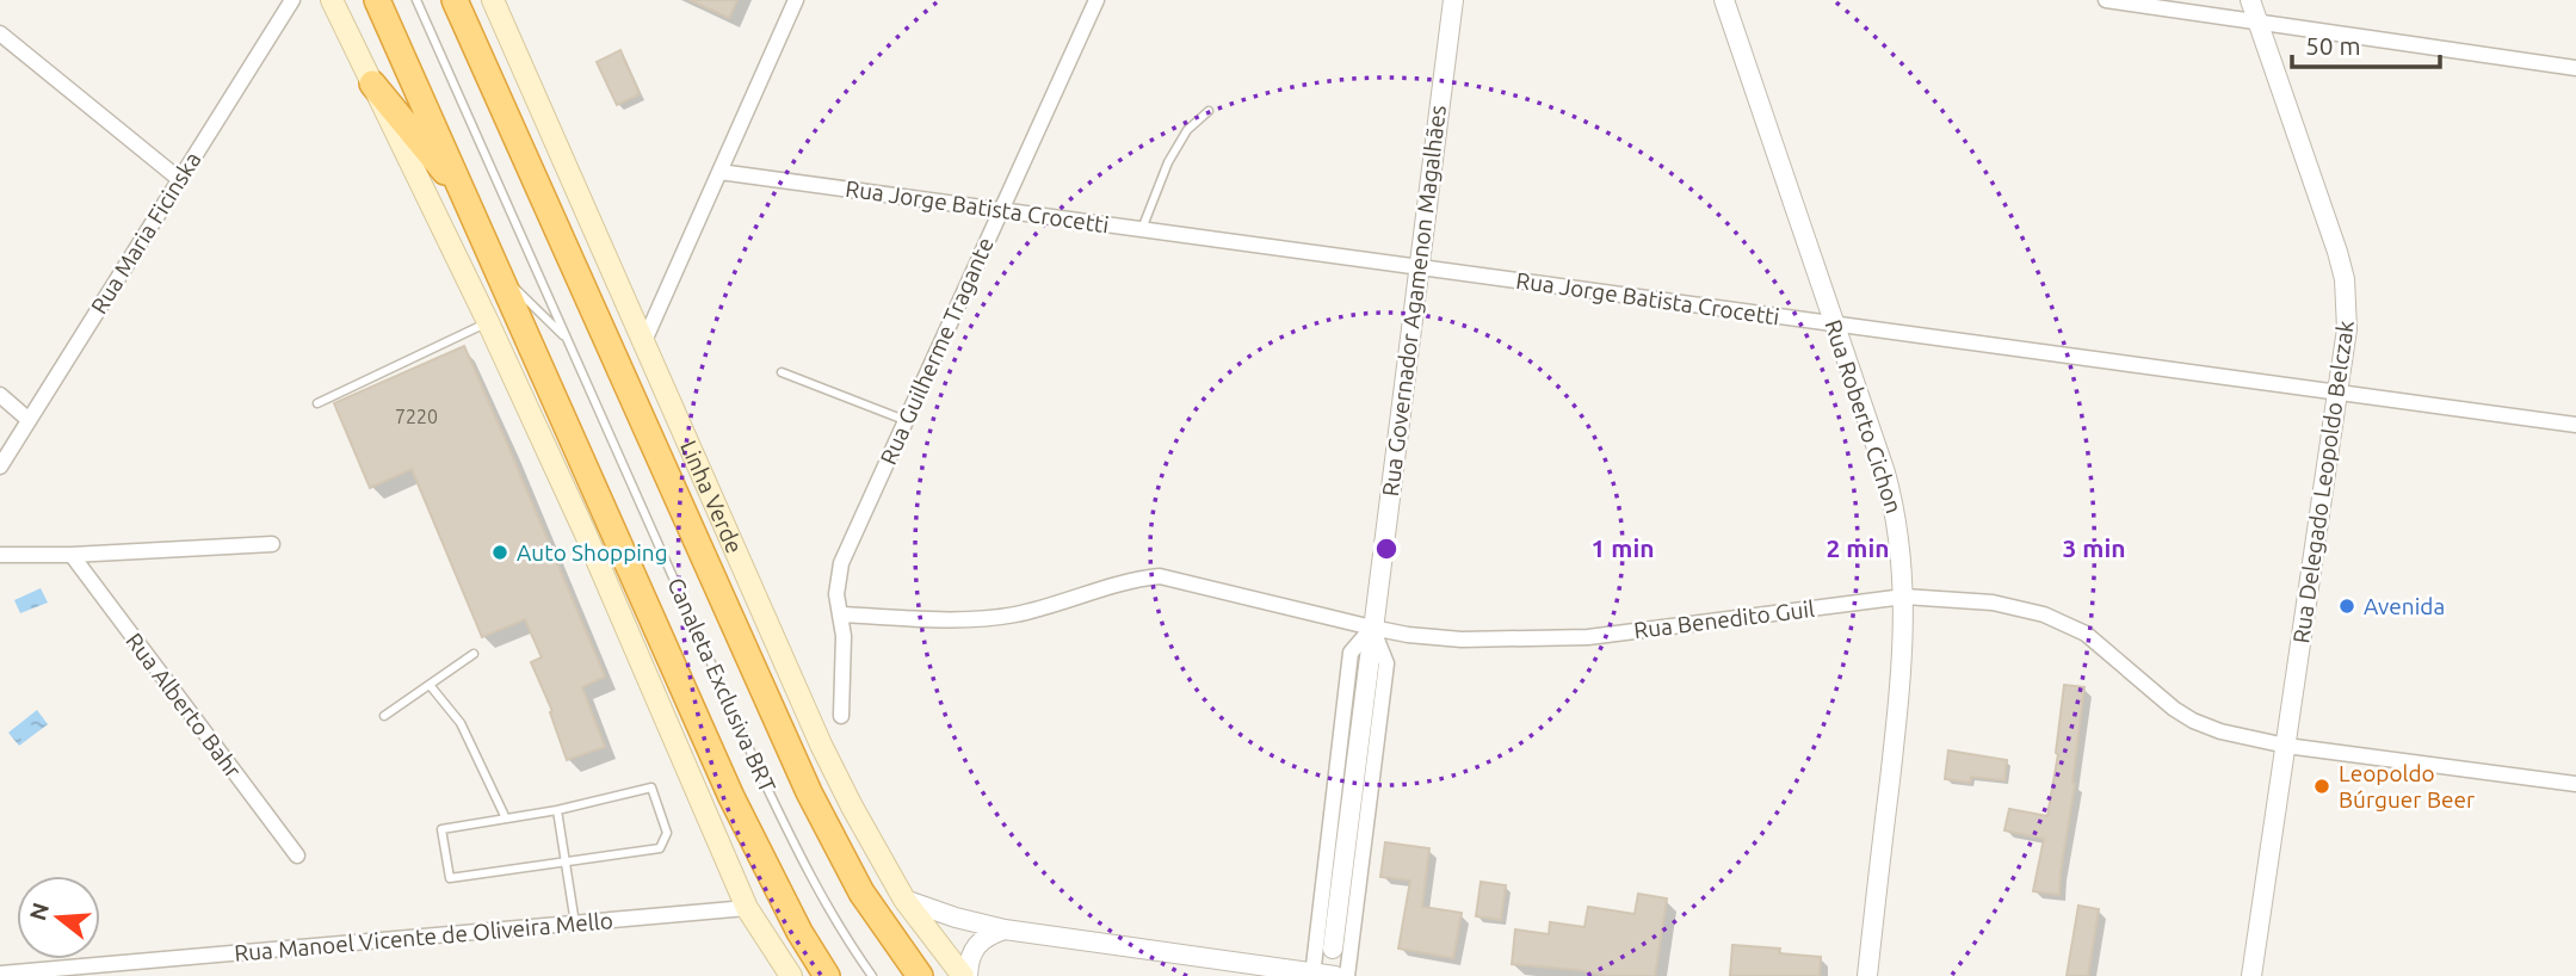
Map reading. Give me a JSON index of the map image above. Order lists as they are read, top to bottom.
{
  "streets": {
    "highway": ["Linha Verde"],
    "street": [
      "Rua Jorge Batista Crocetti",
      "Rua Maria Ficinska",
      "Rua Governador Agamenon Magalhães",
      "Rua Guilherme Tragante",
      "Rua Roberto Cichon",
      "Rua Delegado Leopoldo Belczak",
      "Rua Benedito Guil",
      "Rua Alberto Bahr",
      "Rua Manoel Vicente de Oliveira Mello"
    ],
    "lane": ["Canaleta Exclusiva BRT"]
  },
  "crossings": [
    ["Rua Jorge Batista Crocetti", "Rua Governador Agamenon Magalhães"],
    ["Rua Jorge Batista Crocetti", "Rua Guilherme Tragante"],
    ["Rua Jorge Batista Crocetti", "Rua Roberto Cichon"],
    ["Rua Jorge Batista Crocetti", "Rua Delegado Leopoldo Belczak"],
    ["Rua Governador Agamenon Magalhães", "Rua Benedito Guil"],
    ["Rua Guilherme Tragante", "Rua Benedito Guil"],
    ["Rua Roberto Cichon", "Rua Benedito Guil"],
    ["Rua Delegado Leopoldo Belczak", "Rua Benedito Guil"]
  ],
  "places": ["Auto Shopping", "Avenida", "Leopoldo Búrguer Beer"],
  "house_numbers": ["7220"],
  "scale_bar": "50 m",
  "north": "left",
  "rings": ["1 min", "2 min", "3 min"]
}
